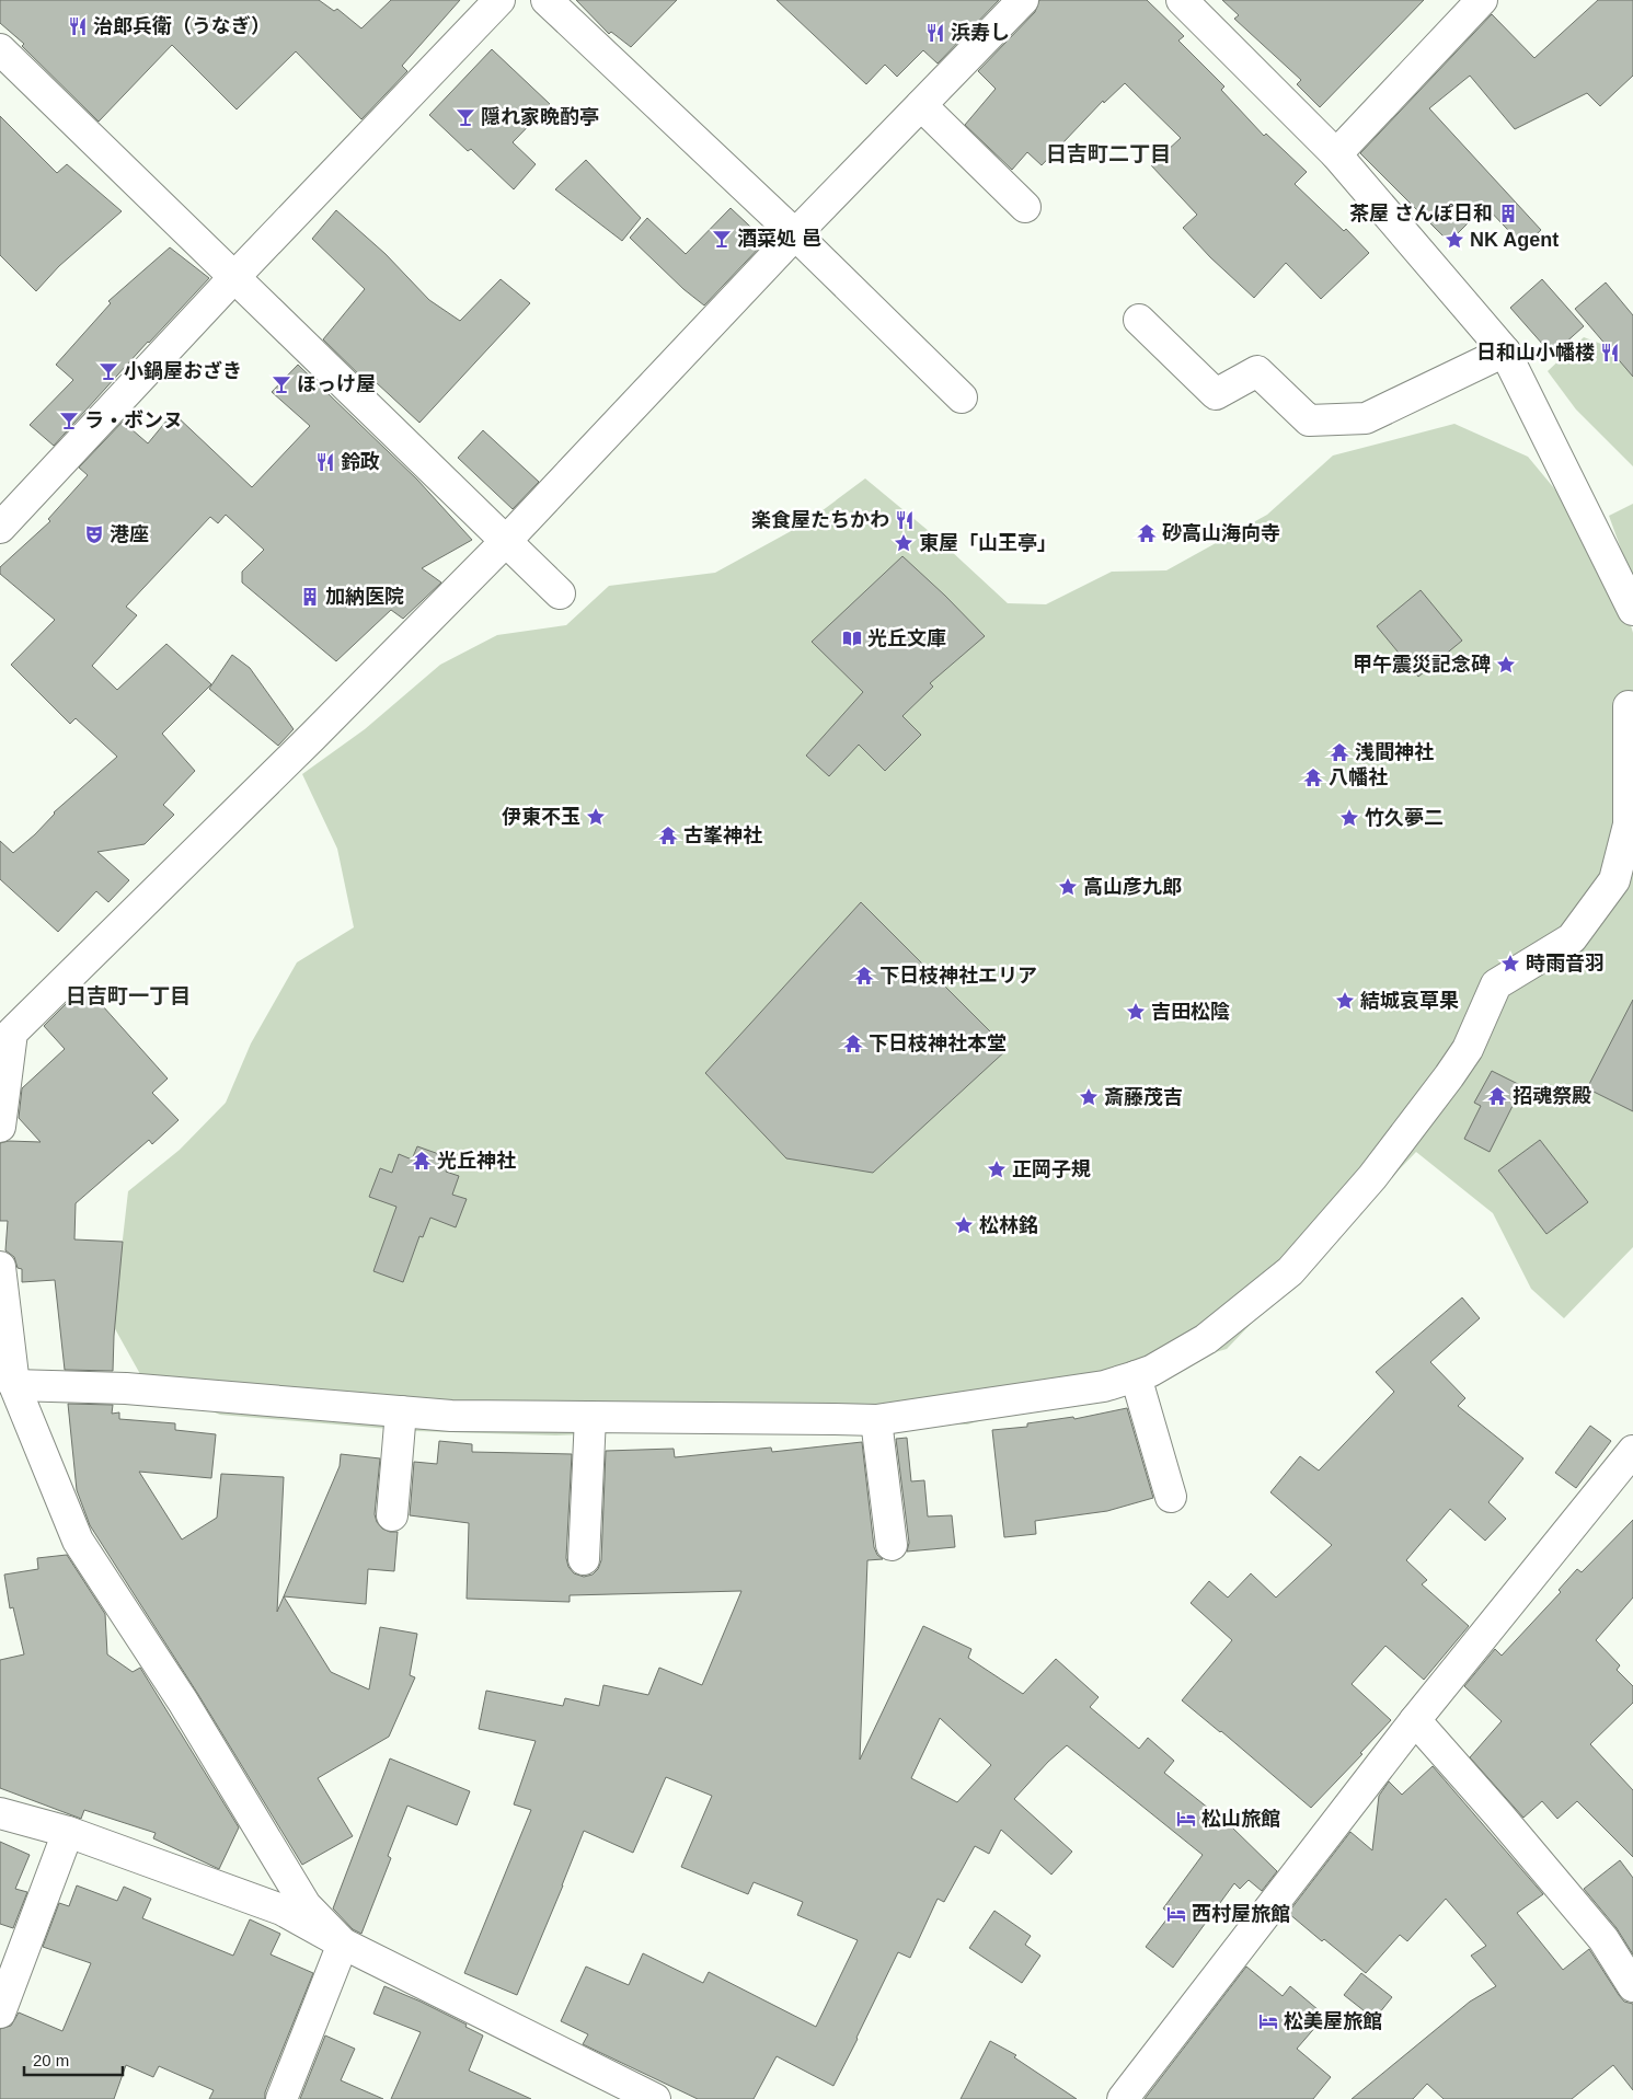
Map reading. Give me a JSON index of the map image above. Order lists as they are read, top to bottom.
{
  "districts": ["日吉町二丁目", "日吉町一丁目"],
  "places": {
    "restaurant": [
      "治郎兵衛（うなぎ）",
      "浜寿し",
      "日和山小幡楼",
      "鈴政",
      "楽食屋たちかわ"
    ],
    "bar": [
      "隠れ家晩酌亭",
      "酒菜処 邑",
      "小鍋屋おざき",
      "ほっけ屋",
      "ラ・ボンヌ"
    ],
    "building": ["茶屋 さんぽ日和", "加納医院"],
    "place": [
      "NK Agent",
      "東屋「山王亭」",
      "甲午震災記念碑",
      "伊東不玉",
      "竹久夢二",
      "高山彦九郎",
      "時雨音羽",
      "結城哀草果",
      "吉田松陰",
      "斎藤茂吉",
      "正岡子規",
      "松林銘"
    ],
    "temple": [
      "砂高山海向寺",
      "浅間神社",
      "八幡社",
      "古峯神社",
      "下日枝神社エリア",
      "下日枝神社本堂",
      "招魂祭殿",
      "光丘神社"
    ],
    "theatre": ["港座"],
    "library": ["光丘文庫"],
    "hotel": ["松山旅館", "西村屋旅館", "松美屋旅館"]
  },
  "scale_bar": "20 m"
}
